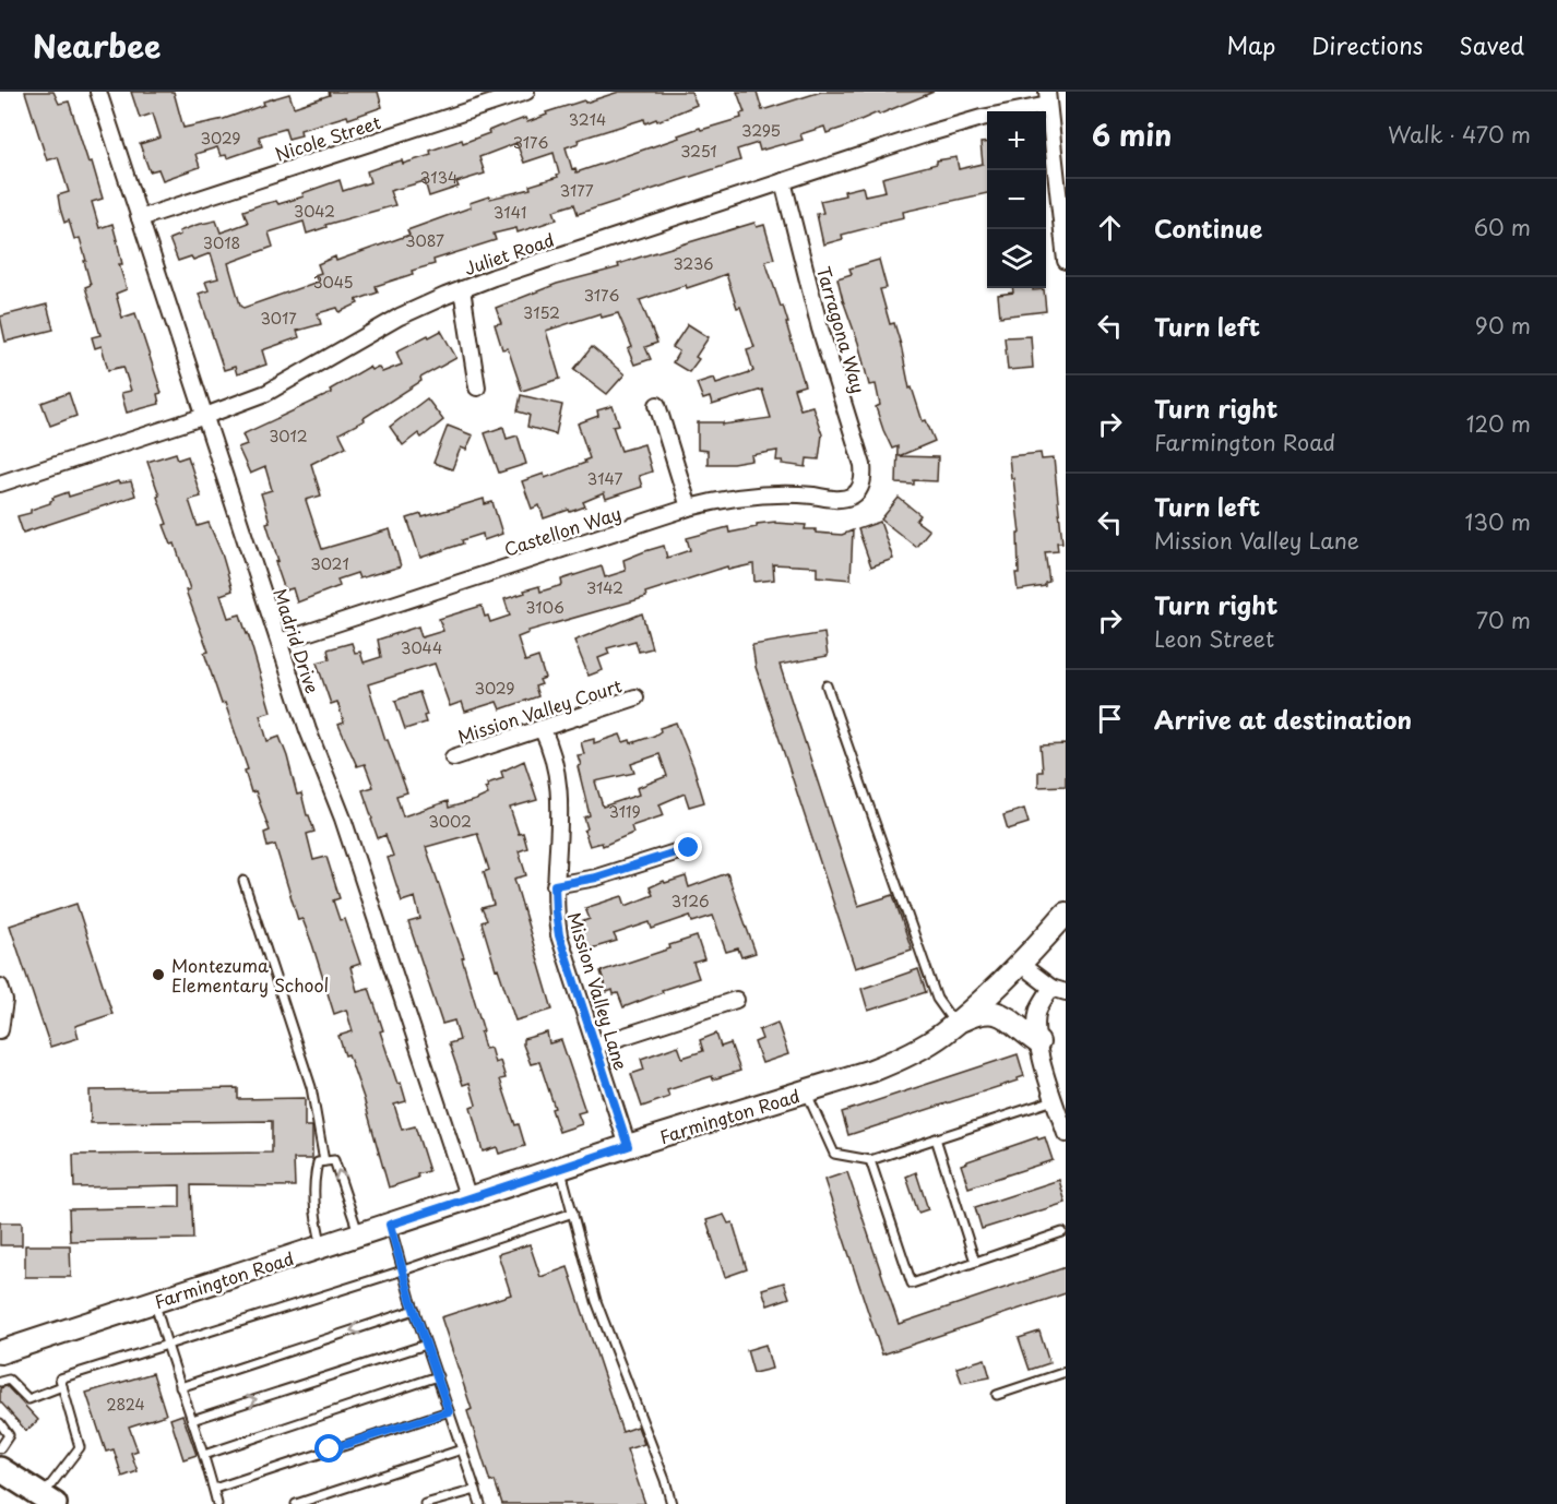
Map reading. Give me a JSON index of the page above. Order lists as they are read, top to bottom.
{
  "streets": {
    "main road": ["Farmington Road"],
    "street": [
      "Nicole Street",
      "Juliet Road",
      "Tarragona Way",
      "Castellon Way",
      "Madrid Drive",
      "Mission Valley Court",
      "Mission Valley Lane"
    ]
  },
  "crossings": [
    ["Nicole Street", "Madrid Drive"],
    ["Juliet Road", "Tarragona Way"],
    ["Juliet Road", "Madrid Drive"],
    ["Tarragona Way", "Castellon Way"],
    ["Castellon Way", "Madrid Drive"],
    ["Madrid Drive", "Farmington Road"],
    ["Mission Valley Court", "Mission Valley Lane"],
    ["Mission Valley Lane", "Farmington Road"]
  ],
  "places": ["Montezuma Elementary School"],
  "house_numbers": [
    "3214",
    "3295",
    "3029",
    "3176",
    "3251",
    "3134",
    "3177",
    "3042",
    "3141",
    "3087",
    "3018",
    "3236",
    "3045",
    "3176",
    "3152",
    "3017",
    "3012",
    "3147",
    "3021",
    "3142",
    "3106",
    "3044",
    "3029",
    "3119",
    "3002",
    "3126",
    "2824"
  ],
  "page": {
    "header": "Nearbee",
    "nav": ["Map", "Directions", "Saved"],
    "heading": ["6 min", "Walk · 470 m"],
    "map_buttons": ["+", "−"],
    "list": [
      ["Continue", "60 m"],
      ["Turn left", "90 m"],
      ["Turn right", "Farmington Road", "120 m"],
      ["Turn left", "Mission Valley Lane", "130 m"],
      ["Turn right", "Leon Street", "70 m"],
      "Arrive at destination"
    ]
  }
}
